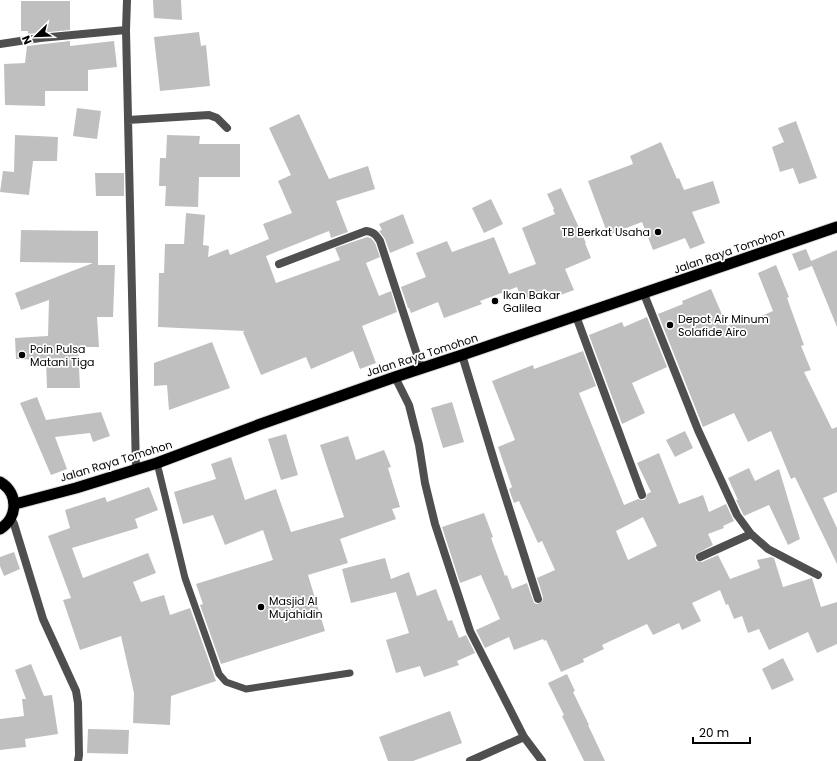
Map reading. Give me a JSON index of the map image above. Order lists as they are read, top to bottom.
{
  "streets": {
    "highway": ["Jalan Raya Tomohon"]
  },
  "places": [
    "TB Berkat Usaha",
    "Ikan Bakar Galilea",
    "Depot Air Minum Solafide Airo",
    "Poin Pulsa Matani Tiga",
    "Masjid Al Mujahidin"
  ],
  "scale_bar": "20 m",
  "north": "bottom left"
}
